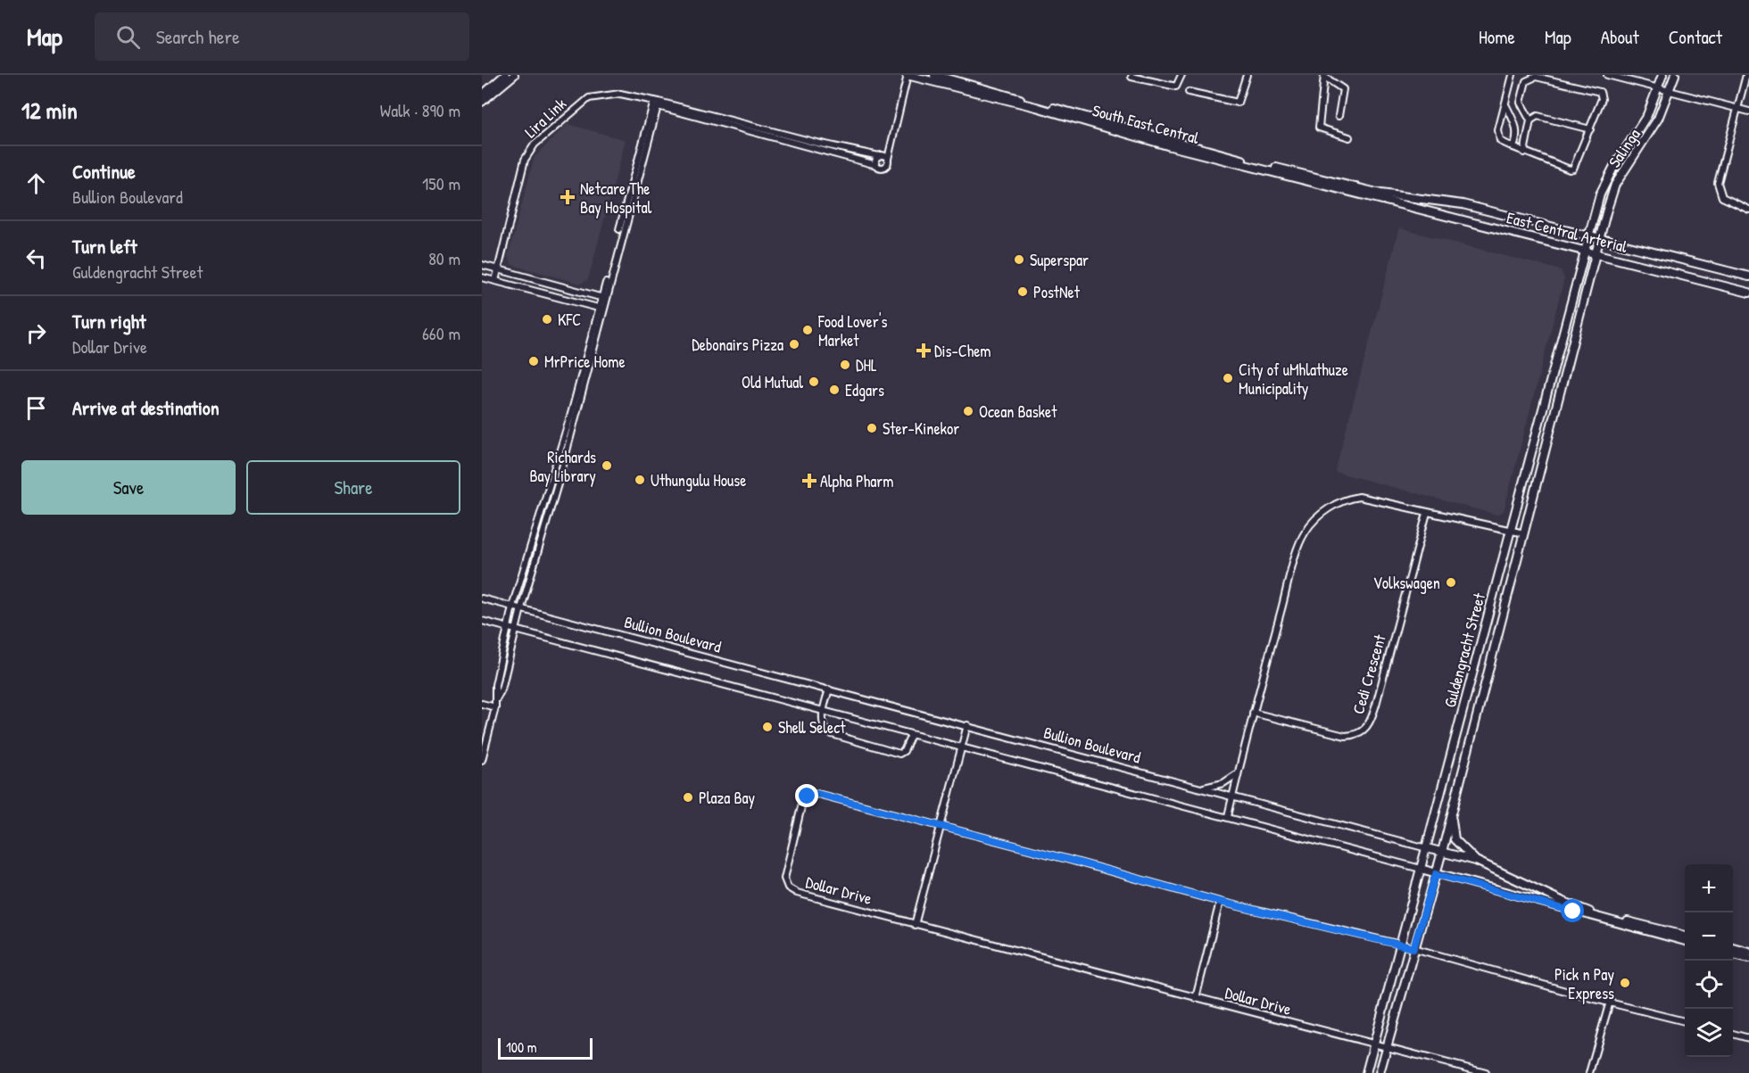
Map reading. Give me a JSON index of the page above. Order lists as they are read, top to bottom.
{
  "streets": {
    "street": [
      "Lira Link",
      "South East Central",
      "Salinga",
      "East Central Arterial",
      "Bullion Boulevard",
      "Guldengracht Street",
      "Cedi Crescent",
      "Dollar Drive"
    ]
  },
  "crossings": [
    ["South East Central", "East Central Arterial"],
    ["Salinga", "East Central Arterial"],
    ["Salinga", "Guldengracht Street"],
    ["East Central Arterial", "Guldengracht Street"],
    ["Bullion Boulevard", "Guldengracht Street"],
    ["Guldengracht Street", "Dollar Drive"]
  ],
  "places": {
    "health": ["Netcare The Bay Hospital", "Dis-Chem", "Alpha Pharm"],
    "other": [
      "Superspar",
      "PostNet",
      "KFC",
      "Food Lover's Market",
      "Debonairs Pizza",
      "MrPrice Home",
      "DHL",
      "City of uMhlathuze Municipality",
      "Old Mutual",
      "Edgars",
      "Ocean Basket",
      "Ster-Kinekor",
      "Richards Bay Library",
      "Uthungulu House",
      "Volkswagen",
      "Shell Select",
      "Plaza Bay",
      "Pick n Pay Express"
    ]
  },
  "scale_bar": "100 m",
  "page": {
    "header": "Map",
    "search": "Search here",
    "nav": [
      "Home",
      "Map",
      "About",
      "Contact"
    ],
    "heading": ["12 min", "Walk · 890 m"],
    "list": [
      ["Continue", "Bullion Boulevard", "150 m"],
      ["Turn left", "Guldengracht Street", "80 m"],
      ["Turn right", "Dollar Drive", "660 m"],
      "Arrive at destination"
    ],
    "buttons": ["Save", "Share"],
    "map_buttons": ["+", "−"],
    "scale": "100 m"
  }
}
